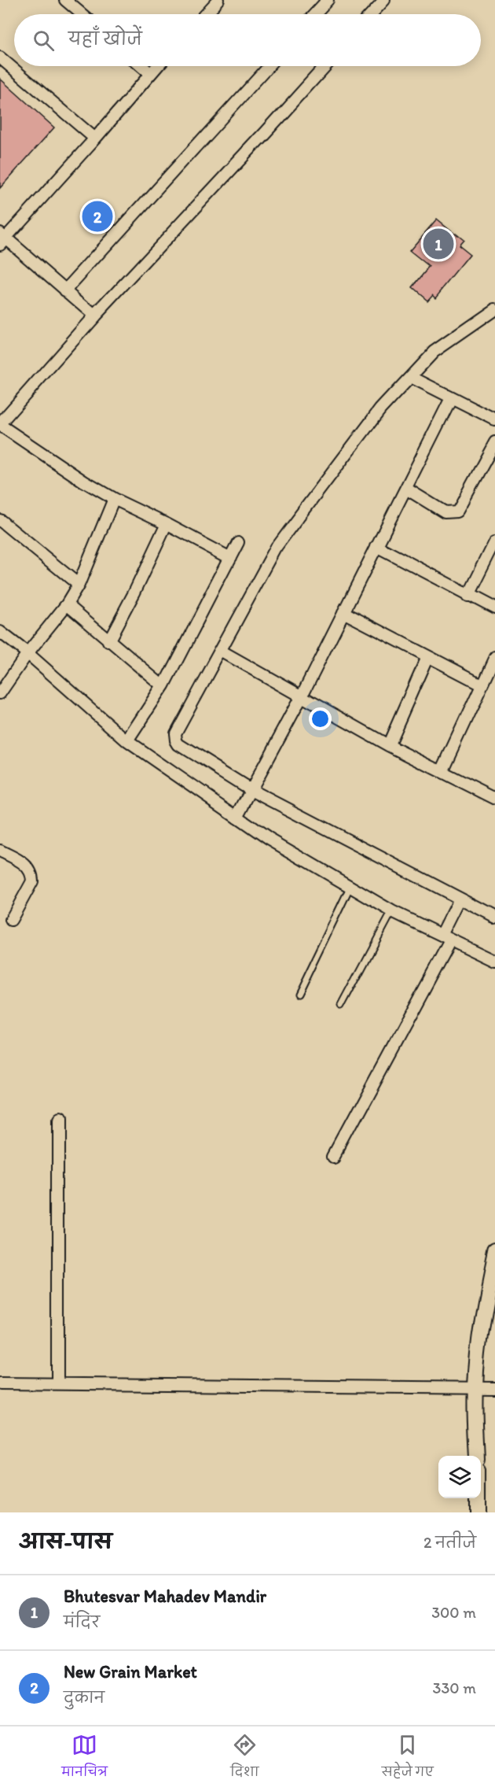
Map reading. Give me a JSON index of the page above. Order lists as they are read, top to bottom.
{
  "page": {
    "search": "यहाँ खोजें",
    "pins": ["2", "1"],
    "heading": ["आस-पास", "2 नतीजे"],
    "list": [
      {
        "mark": "1",
        "name": "Bhutesvar Mahadev Mandir",
        "note": "मंदिर",
        "value": "300 m"
      },
      {
        "mark": "2",
        "name": "New Grain Market",
        "note": "दुकान",
        "value": "330 m"
      }
    ],
    "nav": ["मानचित्र", "दिशा", "सहेजे गए"]
  }
}
